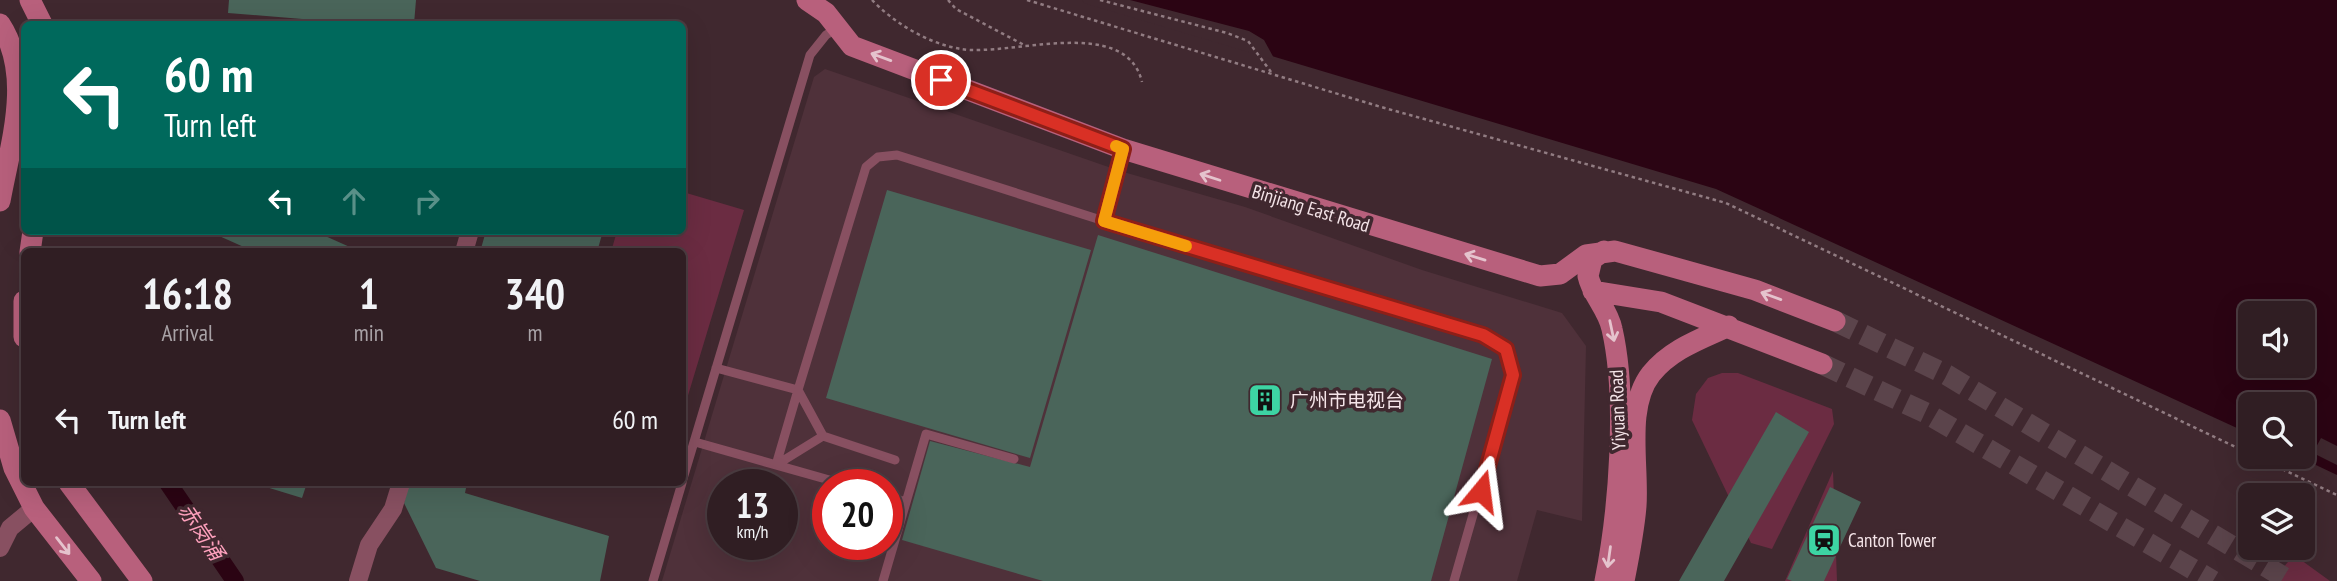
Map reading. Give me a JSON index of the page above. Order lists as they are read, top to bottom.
{
  "streets": {
    "street": ["Binjiang East Road", "Yiyuan Road"]
  },
  "crossings": [
    ["Binjiang East Road", "Yiyuan Road"]
  ],
  "one_way": ["Binjiang East Road", "Yiyuan Road"],
  "water": ["赤岗涌"],
  "places": {
    "building": ["广州市电视台"],
    "station": ["Canton Tower"]
  },
  "page": {
    "turn": ["60 m", "Turn left"],
    "eta": [
      "16:18",
      "Arrival",
      "1",
      "min",
      "340",
      "m"
    ],
    "list": [
      {
        "name": "Turn left",
        "value": "60 m"
      }
    ],
    "speed": "13 km/h",
    "limit": "20"
  }
}
